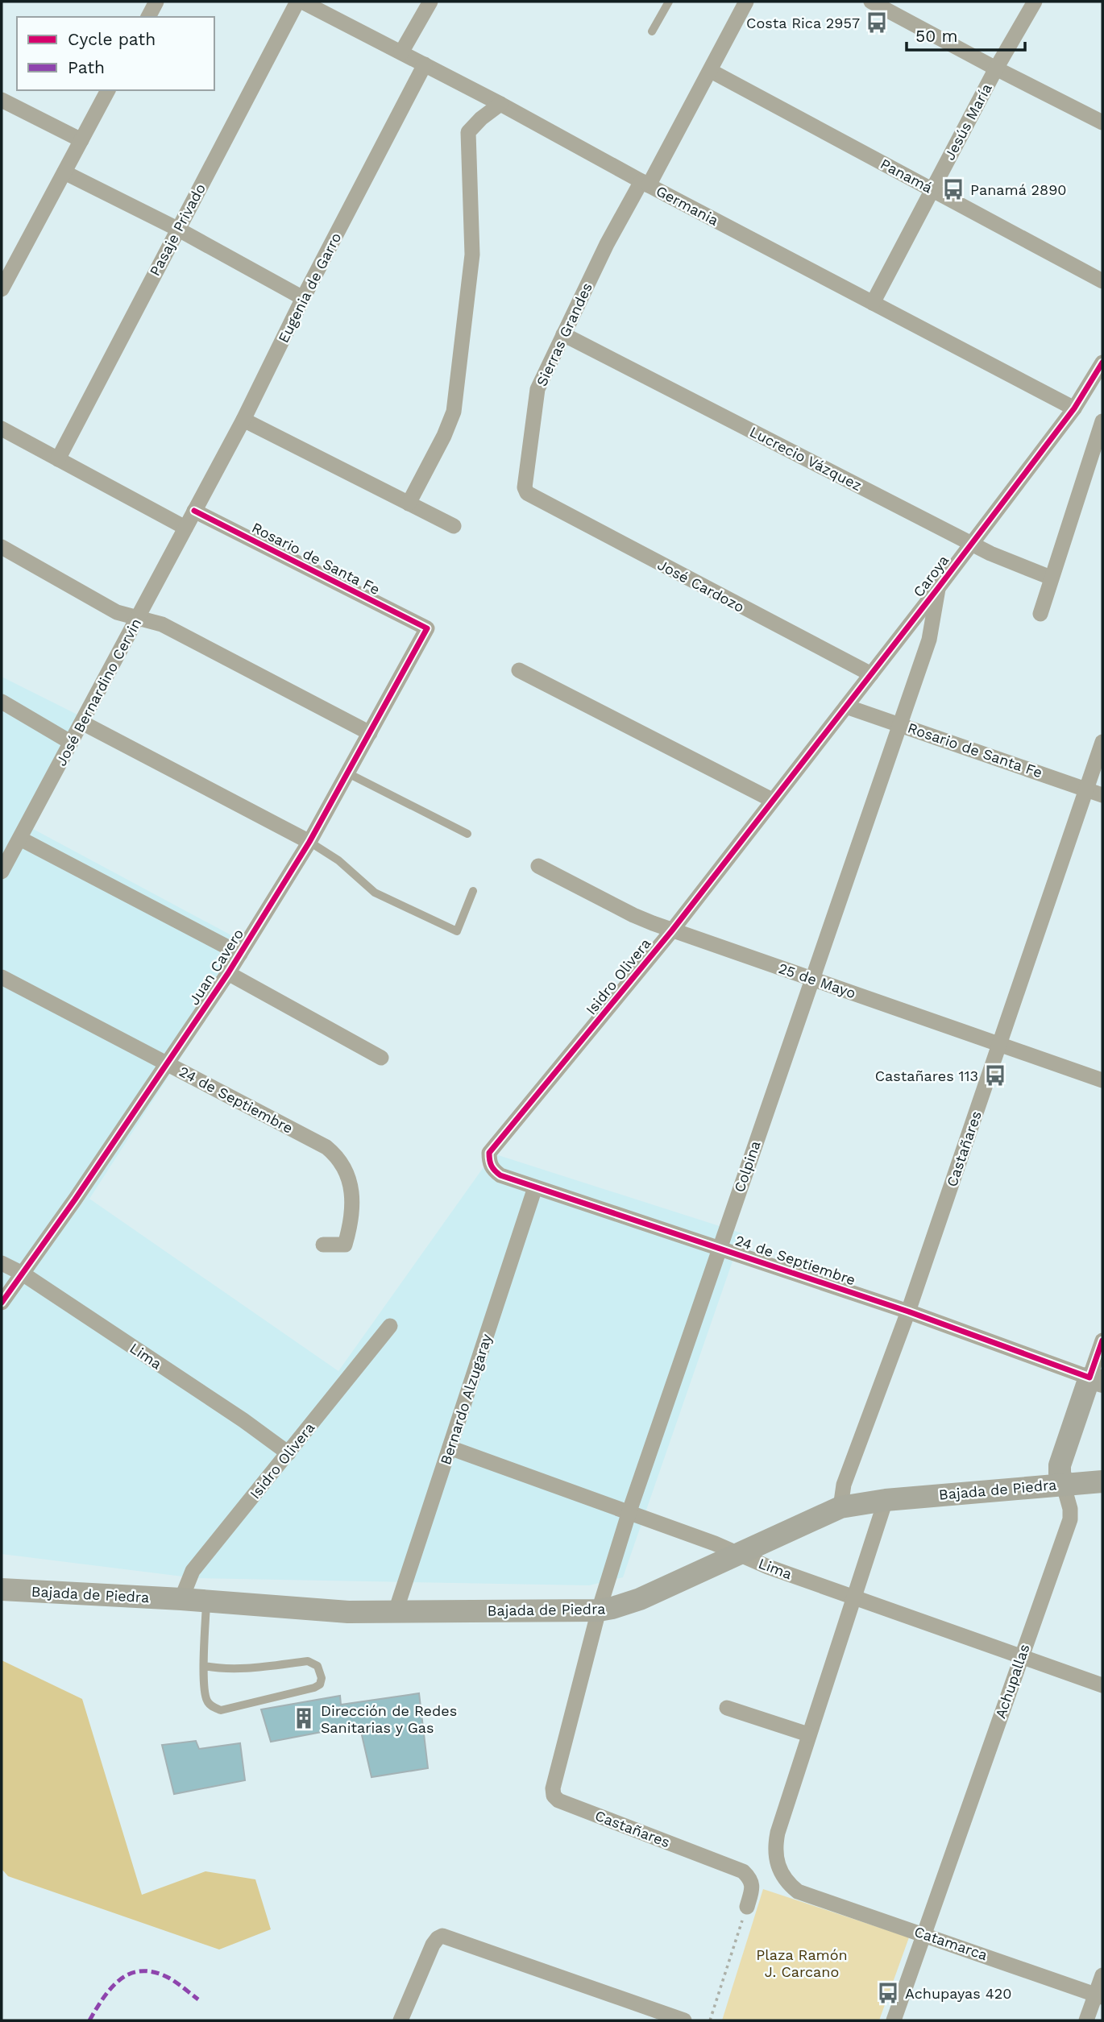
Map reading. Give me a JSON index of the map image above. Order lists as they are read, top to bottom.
{
  "streets": {
    "main road": ["Bajada de Piedra", "Achupallas"],
    "street": [
      "Jesús María",
      "Panamá",
      "Germania",
      "Pasaje Privado",
      "Eugenia de Garro",
      "Sierras Grandes",
      "Lucrecio Vázquez",
      "Rosario de Santa Fe",
      "Caroya",
      "José Cardozo",
      "José Bernardino Cervin",
      "Juan Cavero",
      "Isidro Olivera",
      "25 de Mayo",
      "24 de Septiembre",
      "Castañares",
      "Colpina",
      "Lima",
      "Bernardo Alzugaray",
      "Catamarca"
    ]
  },
  "crossings": [
    ["Jesús María", "Panamá"],
    ["Jesús María", "Germania"],
    ["Panamá", "Sierras Grandes"],
    ["Germania", "Eugenia de Garro"],
    ["Germania", "Sierras Grandes"],
    ["Germania", "Caroya"],
    ["Eugenia de Garro", "Rosario de Santa Fe"],
    ["Eugenia de Garro", "José Bernardino Cervin"],
    ["Sierras Grandes", "Lucrecio Vázquez"],
    ["Sierras Grandes", "José Cardozo"],
    ["Lucrecio Vázquez", "Caroya"],
    ["Rosario de Santa Fe", "Caroya"],
    ["Rosario de Santa Fe", "José Bernardino Cervin"],
    ["Rosario de Santa Fe", "Juan Cavero"],
    ["Rosario de Santa Fe", "Castañares"],
    ["Rosario de Santa Fe", "Colpina"],
    ["Caroya", "José Cardozo"],
    ["Caroya", "Isidro Olivera"],
    ["Caroya", "Colpina"],
    ["Juan Cavero", "24 de Septiembre"],
    ["Juan Cavero", "Lima"],
    ["Isidro Olivera", "25 de Mayo"],
    ["Isidro Olivera", "24 de Septiembre"],
    ["Isidro Olivera", "Lima"],
    ["Isidro Olivera", "Bajada de Piedra"],
    ["25 de Mayo", "Castañares"],
    ["25 de Mayo", "Colpina"],
    ["24 de Septiembre", "Castañares"],
    ["24 de Septiembre", "Colpina"],
    ["24 de Septiembre", "Bernardo Alzugaray"],
    ["24 de Septiembre", "Achupallas"],
    ["Castañares", "Colpina"],
    ["Castañares", "Bajada de Piedra"],
    ["Colpina", "Lima"],
    ["Colpina", "Bajada de Piedra"],
    ["Lima", "Bernardo Alzugaray"],
    ["Lima", "Bajada de Piedra"],
    ["Lima", "Achupallas"],
    ["Bernardo Alzugaray", "Bajada de Piedra"],
    ["Bajada de Piedra", "Achupallas"],
    ["Achupallas", "Catamarca"]
  ],
  "parks": ["Plaza Ramón J. Carcano"],
  "places": {
    "bus stop": [
      "Costa Rica 2957",
      "Panamá 2890",
      "Castañares 113",
      "Achupayas 420"
    ],
    "building": ["Dirección de Redes Sanitarias y Gas"]
  },
  "legend": ["Cycle path", "Path"],
  "scale_bar": "50 m"
}
